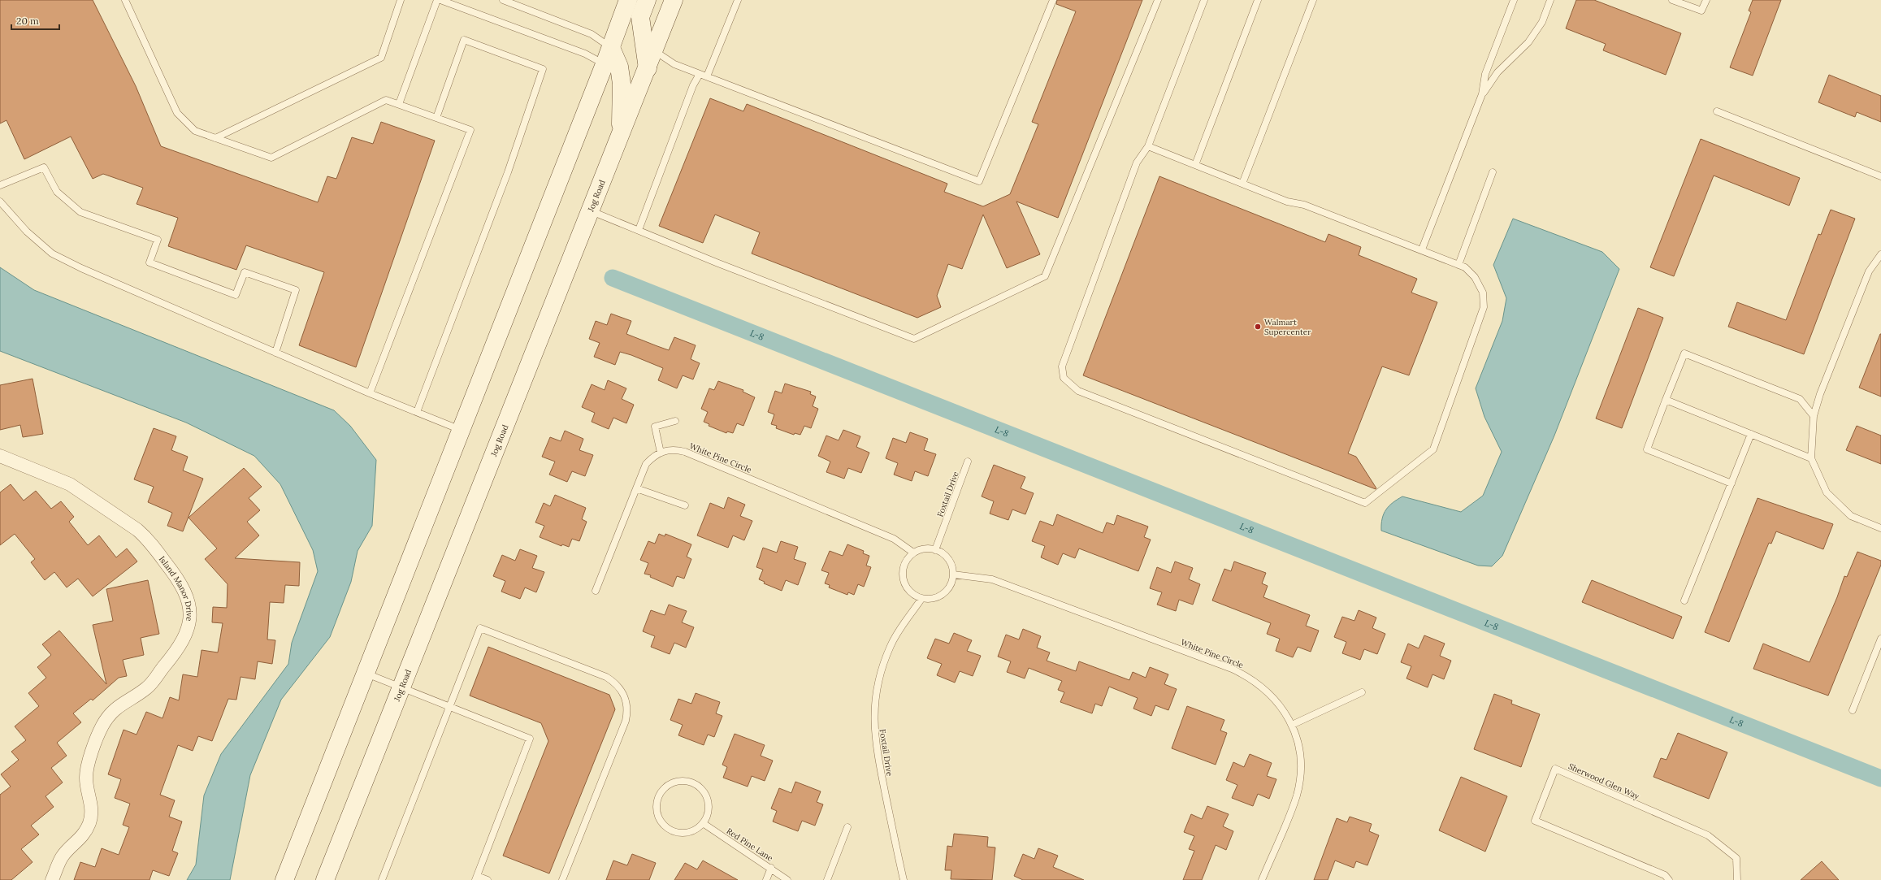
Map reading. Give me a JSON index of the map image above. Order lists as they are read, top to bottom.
{
  "streets": {
    "main road": ["Jog Road"],
    "street": ["Island Manor Drive"],
    "lane": [
      "White Pine Circle",
      "Foxtail Drive",
      "Sherwood Glen Way",
      "Red Pine Lane"
    ]
  },
  "crossings": [
    ["White Pine Circle", "Foxtail Drive"]
  ],
  "water": ["L-8"],
  "places": ["Walmart Supercenter"],
  "scale_bar": "20 m"
}
